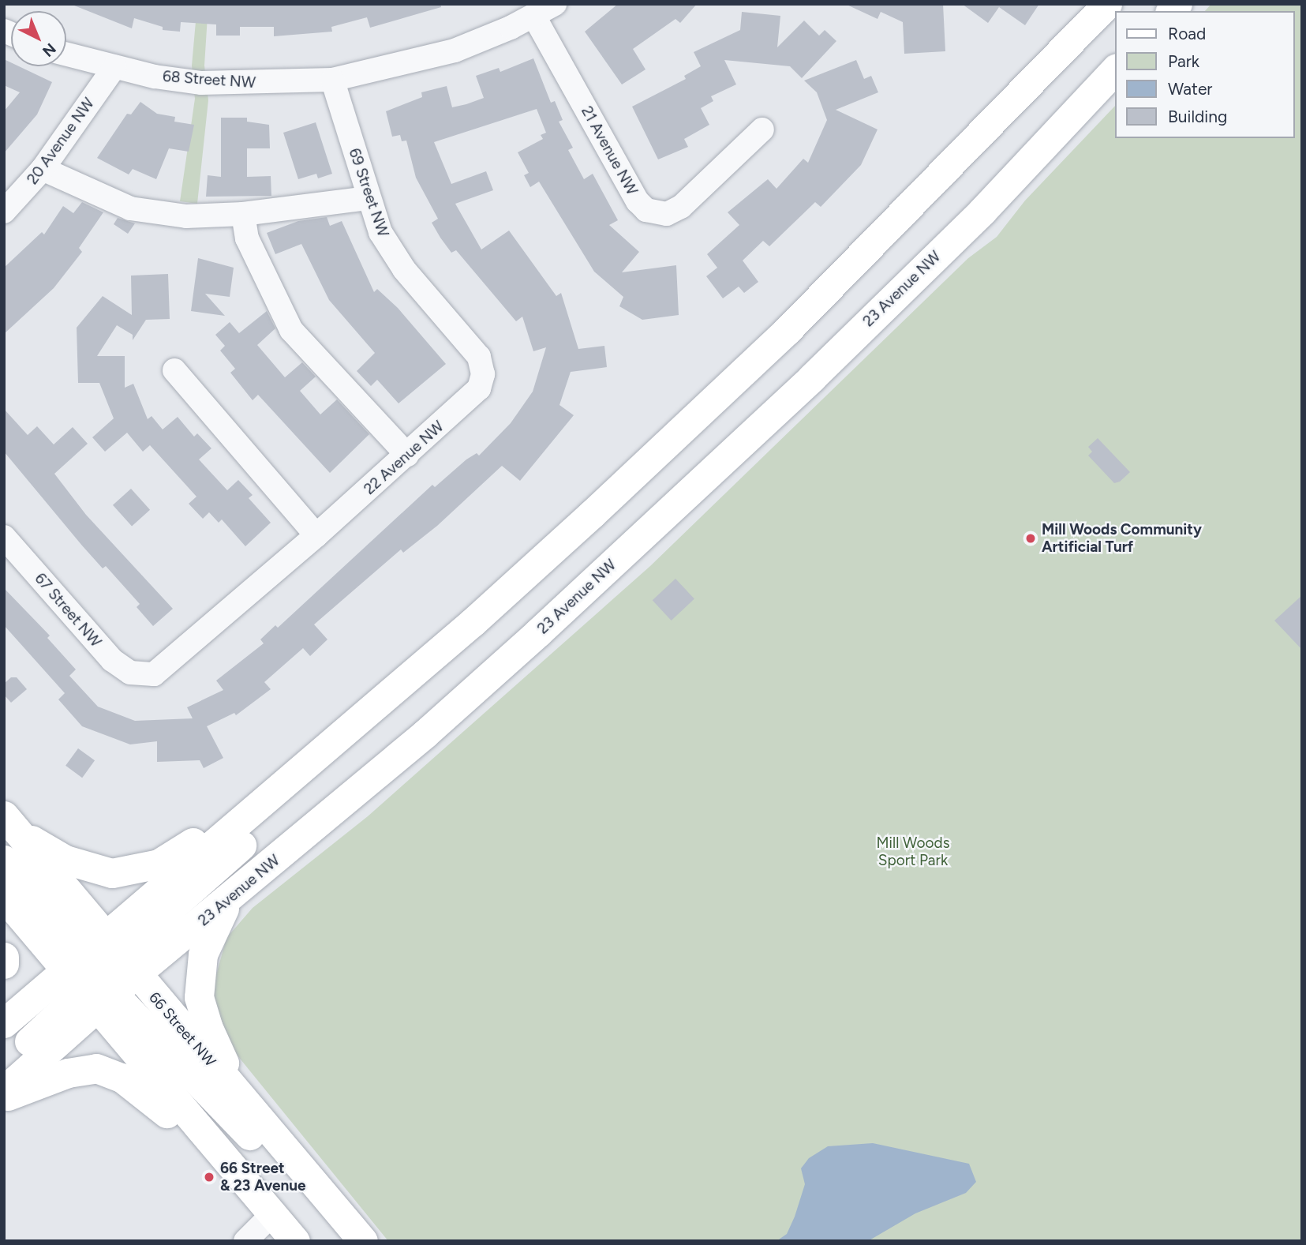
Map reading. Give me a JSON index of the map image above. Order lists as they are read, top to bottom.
{
  "streets": {
    "main road": ["23 Avenue NW", "66 Street NW"],
    "street": [
      "68 Street NW",
      "20 Avenue NW",
      "21 Avenue NW",
      "69 Street NW",
      "22 Avenue NW",
      "67 Street NW"
    ]
  },
  "crossings": [
    ["68 Street NW", "20 Avenue NW"],
    ["68 Street NW", "21 Avenue NW"],
    ["68 Street NW", "69 Street NW"],
    ["21 Avenue NW", "69 Street NW"],
    ["69 Street NW", "22 Avenue NW"],
    ["23 Avenue NW", "66 Street NW"],
    ["22 Avenue NW", "67 Street NW"]
  ],
  "parks": ["Mill Woods Sport Park"],
  "places": ["Mill Woods Community Artificial Turf", "66 Street & 23 Avenue"],
  "legend": [
    "Road",
    "Park",
    "Water",
    "Building"
  ],
  "north": "bottom right"
}
